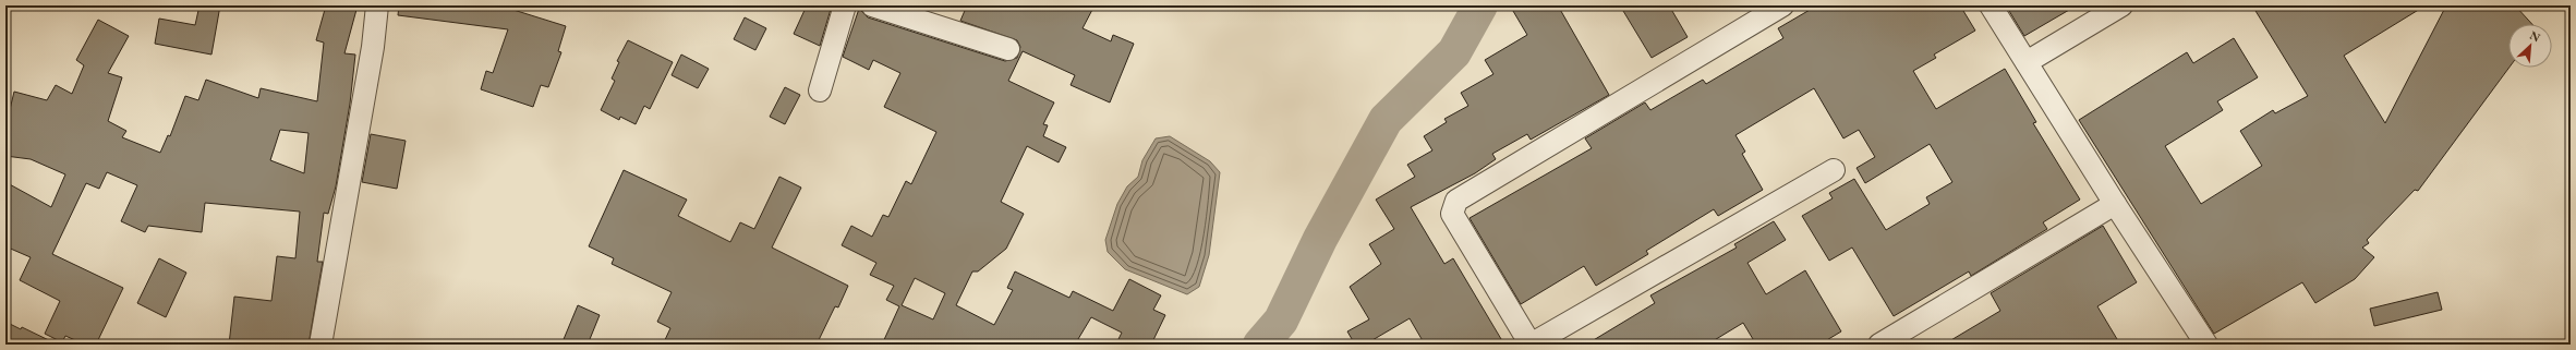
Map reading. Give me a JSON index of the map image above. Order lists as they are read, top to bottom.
{
  "north": "top right"
}
